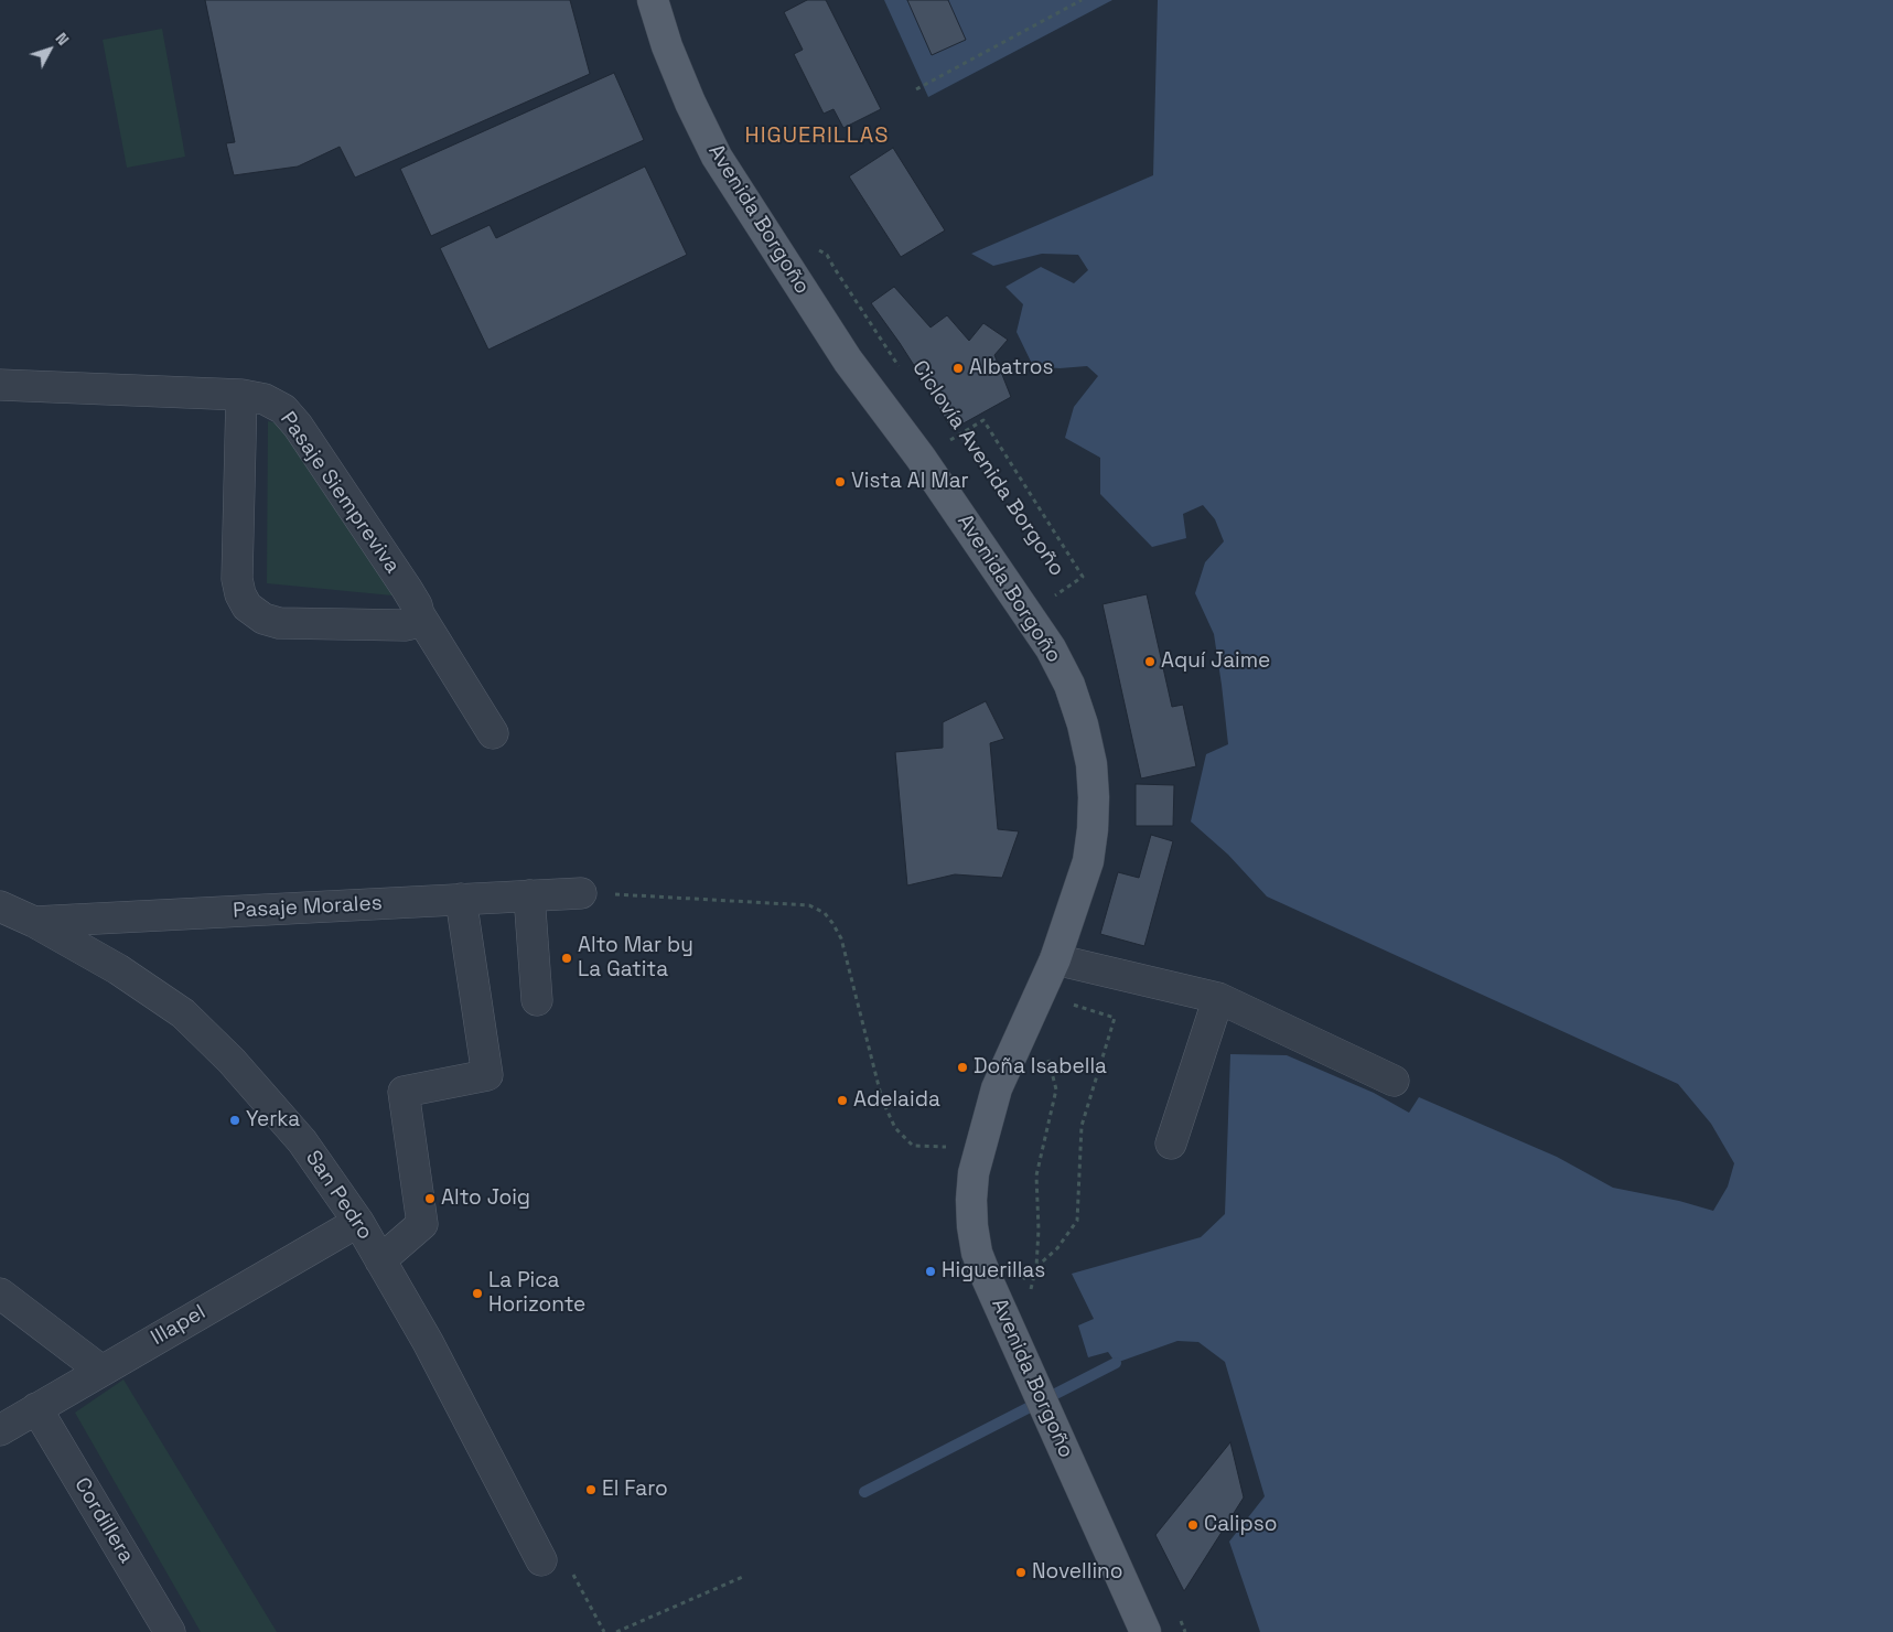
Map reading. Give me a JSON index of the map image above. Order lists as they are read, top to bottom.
{
  "streets": {
    "main road": ["Avenida Borgoño"],
    "street": [
      "Pasaje Siempreviva",
      "Pasaje Morales",
      "San Pedro",
      "Illapel",
      "Cordillera"
    ],
    "path": ["Ciclovía Avenida Borgoño"]
  },
  "crossings": [
    ["Pasaje Morales", "San Pedro"],
    ["San Pedro", "Illapel"],
    ["Illapel", "Cordillera"]
  ],
  "districts": ["HIGUERILLAS"],
  "places": [
    "Albatros",
    "Vista Al Mar",
    "Aquí Jaime",
    "Alto Mar by La Gatita",
    "Doña Isabella",
    "Adelaida",
    "Yerka",
    "Alto Joig",
    "Higuerillas",
    "La Pica Horizonte",
    "El Faro",
    "Calipso",
    "Novellino"
  ],
  "north": "top right"
}
